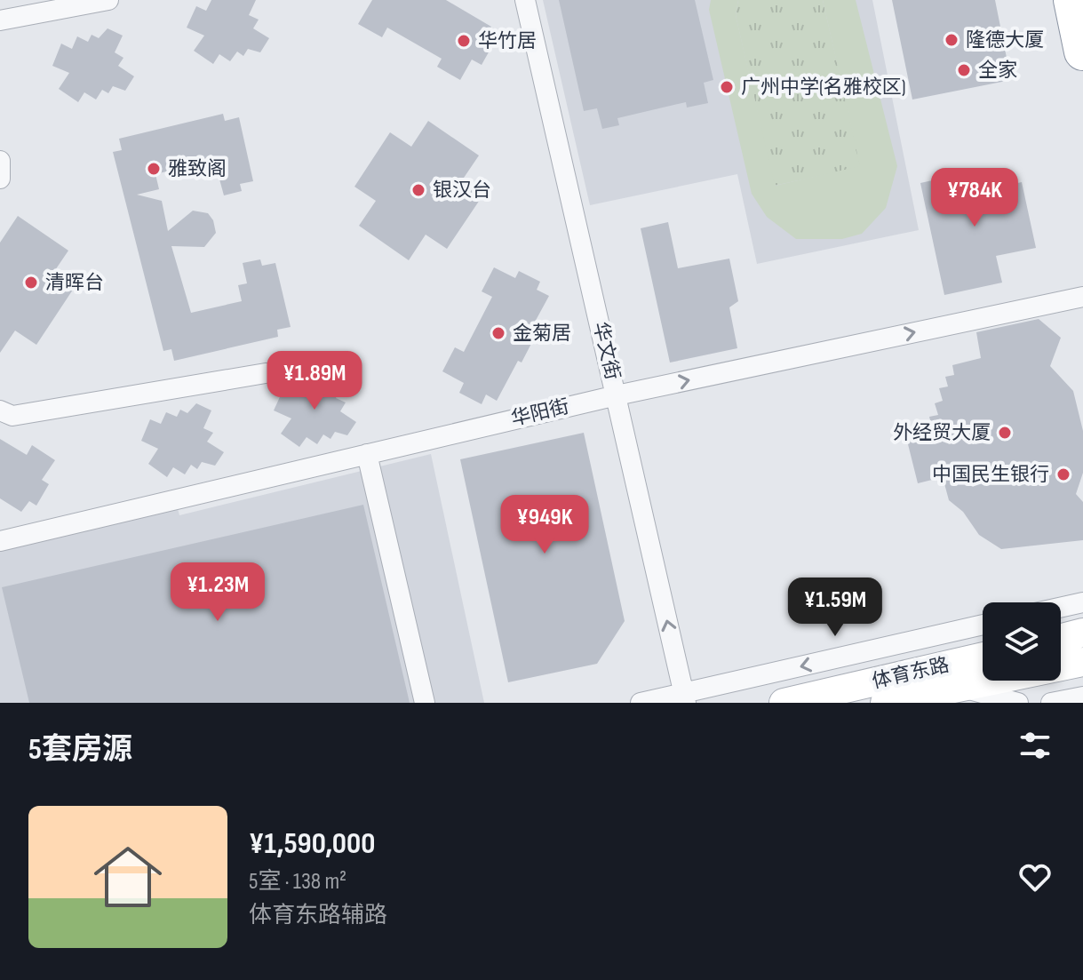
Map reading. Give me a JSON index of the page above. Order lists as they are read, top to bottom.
{
  "streets": {
    "main road": ["体育东路"],
    "street": ["华文街", "华阳街"]
  },
  "crossings": [
    ["华文街", "华阳街"]
  ],
  "one_way": ["华文街", "华阳街"],
  "places": [
    "隆德大厦",
    "华竹居",
    "全家",
    "广州中学(名雅校区)",
    "雅致阁",
    "银汉台",
    "清晖台",
    "金菊居",
    "外经贸大厦",
    "中国民生银行"
  ],
  "page": {
    "price": [
      "¥784K",
      "¥1.89M",
      "¥949K",
      "¥1.23M",
      "¥1.59M"
    ],
    "heading": "5套房源",
    "list": [
      {
        "name": "¥1,590,000",
        "note": "5室 · 138 m² · 体育东路辅路"
      }
    ]
  }
}
